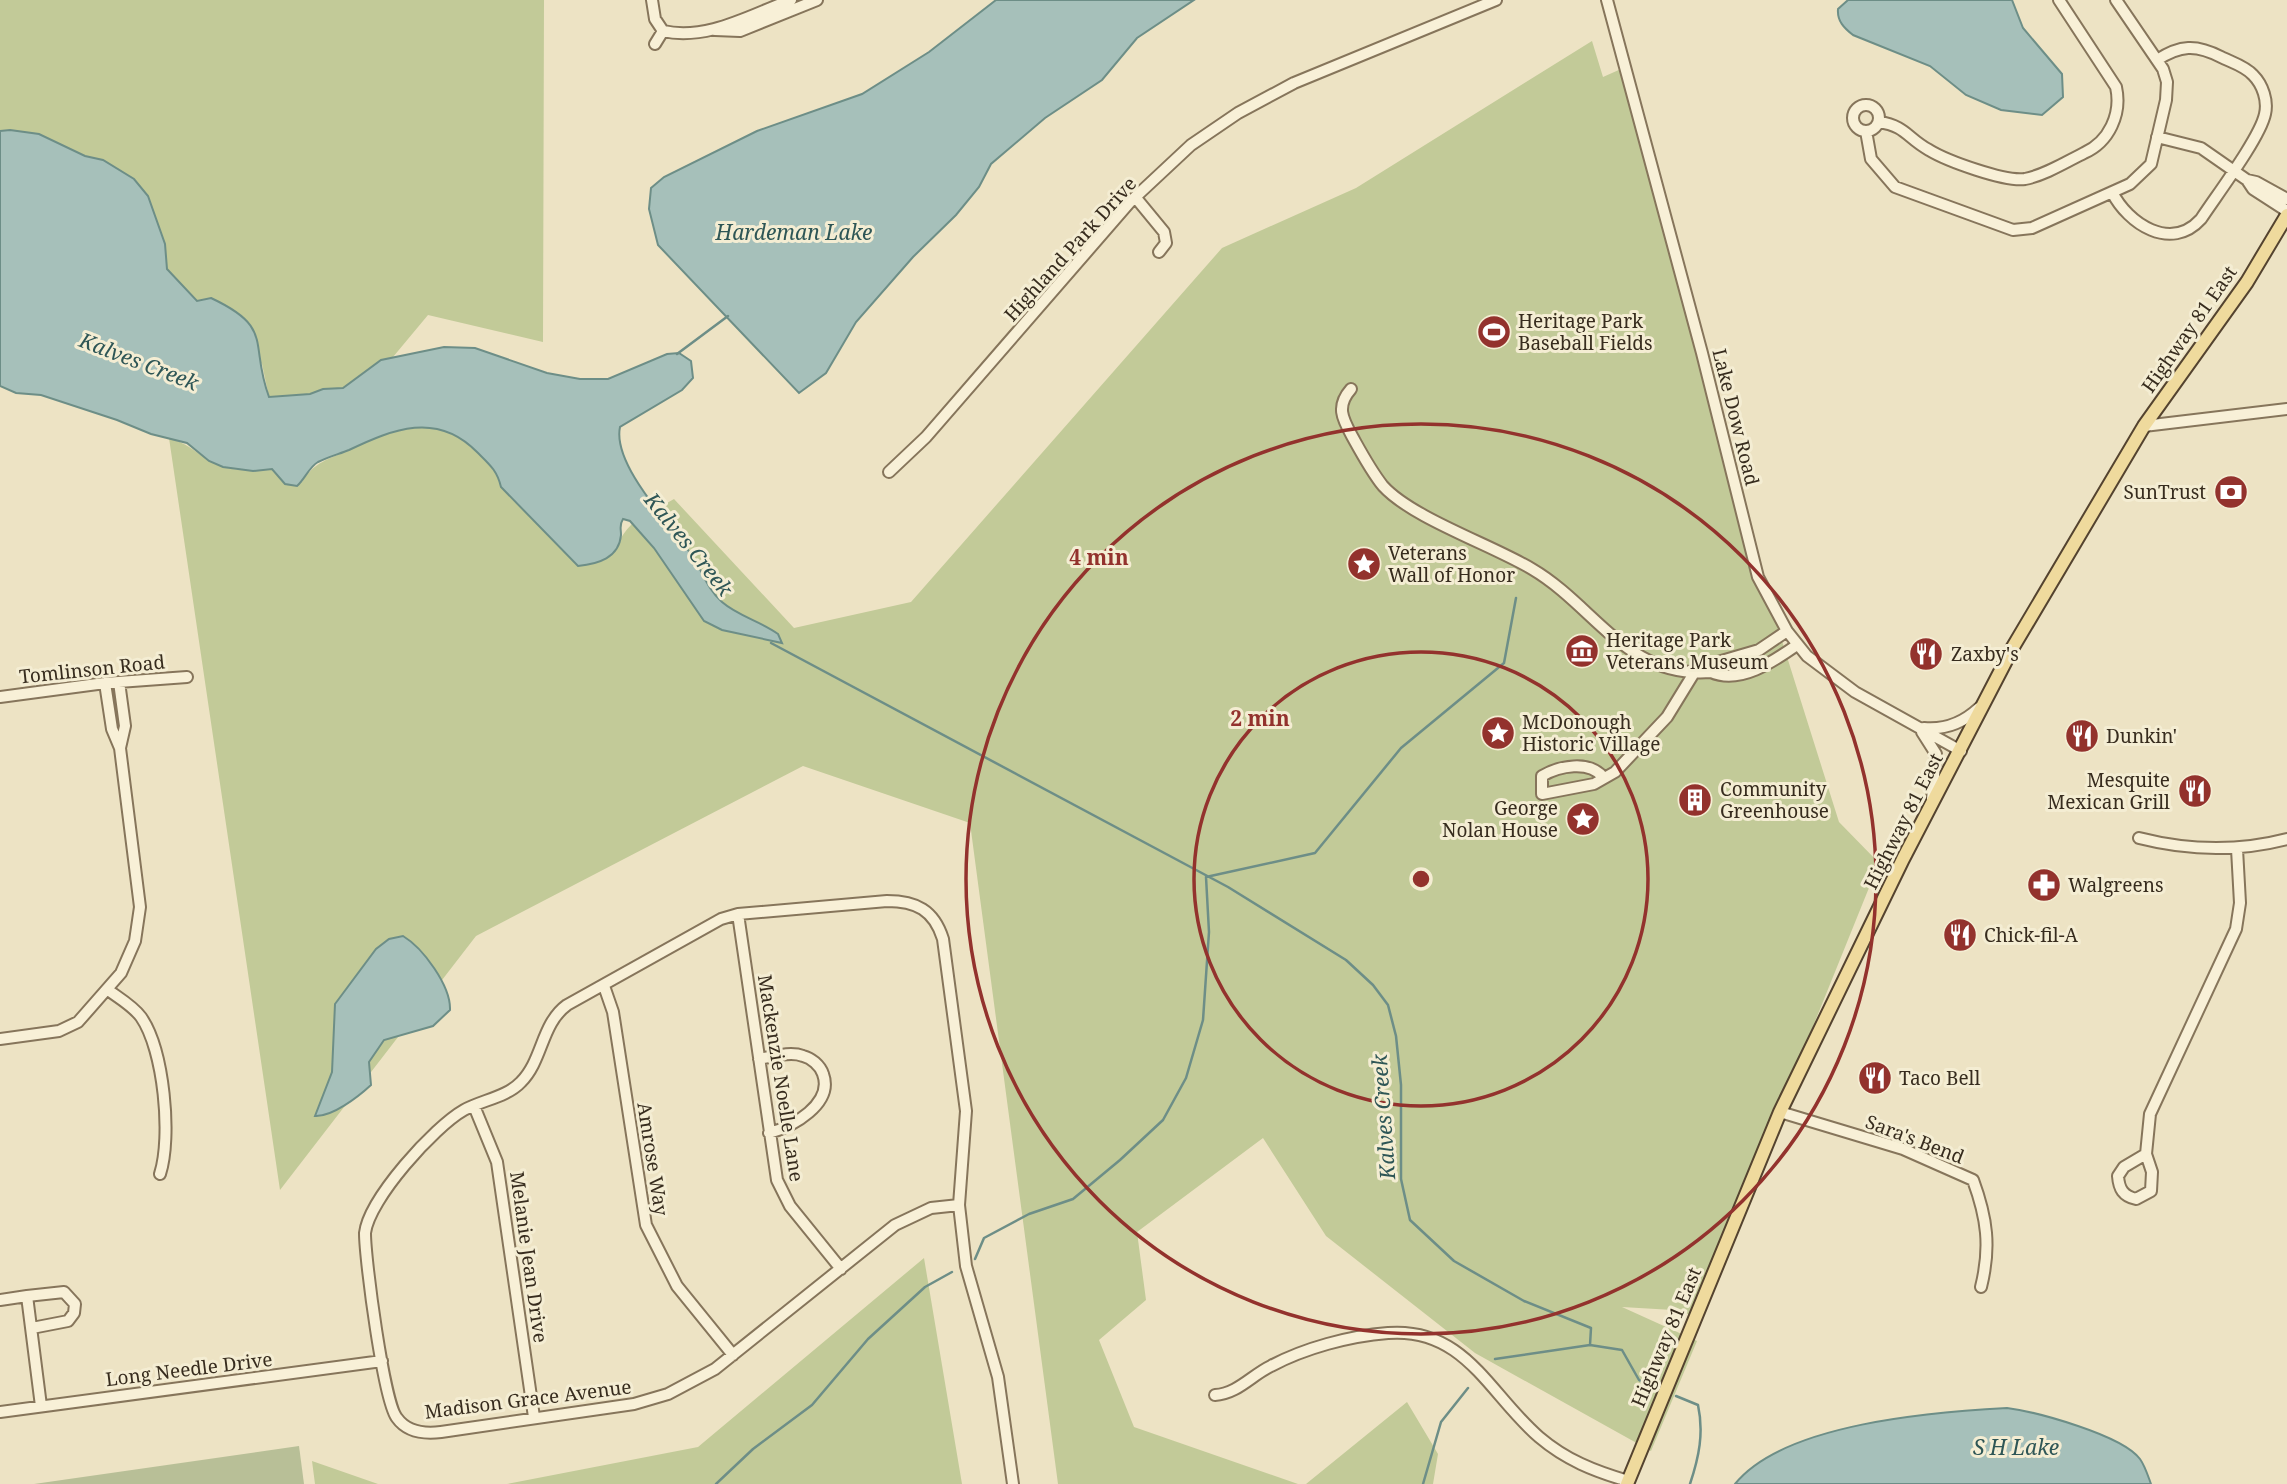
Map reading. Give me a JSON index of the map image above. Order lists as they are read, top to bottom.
{
  "streets": {
    "main road": ["Highway 81 East"],
    "street": [
      "Highland Park Drive",
      "Lake Dow Road",
      "Tomlinson Road",
      "Mackenzie Noelle Lane",
      "Sara's Bend",
      "Amrose Way",
      "Melanie Jean Drive",
      "Long Needle Drive",
      "Madison Grace Avenue"
    ]
  },
  "crossings": [
    ["Highway 81 East", "Lake Dow Road"],
    ["Highway 81 East", "Sara's Bend"],
    ["Mackenzie Noelle Lane", "Madison Grace Avenue"],
    ["Amrose Way", "Madison Grace Avenue"],
    ["Melanie Jean Drive", "Madison Grace Avenue"],
    ["Long Needle Drive", "Madison Grace Avenue"]
  ],
  "water": ["Hardeman Lake", "Kalves Creek", "S H Lake"],
  "places": {
    "sports": ["Heritage Park Baseball Fields"],
    "bank": ["SunTrust"],
    "place": ["Veterans Wall of Honor", "McDonough Historic Village", "George Nolan House"],
    "museum": ["Heritage Park Veterans Museum"],
    "restaurant": [
      "Zaxby's",
      "Dunkin'",
      "Mesquite Mexican Grill",
      "Chick-fil-A",
      "Taco Bell"
    ],
    "building": ["Community Greenhouse"],
    "pharmacy": ["Walgreens"]
  },
  "rings": ["4 min", "2 min"]
}
